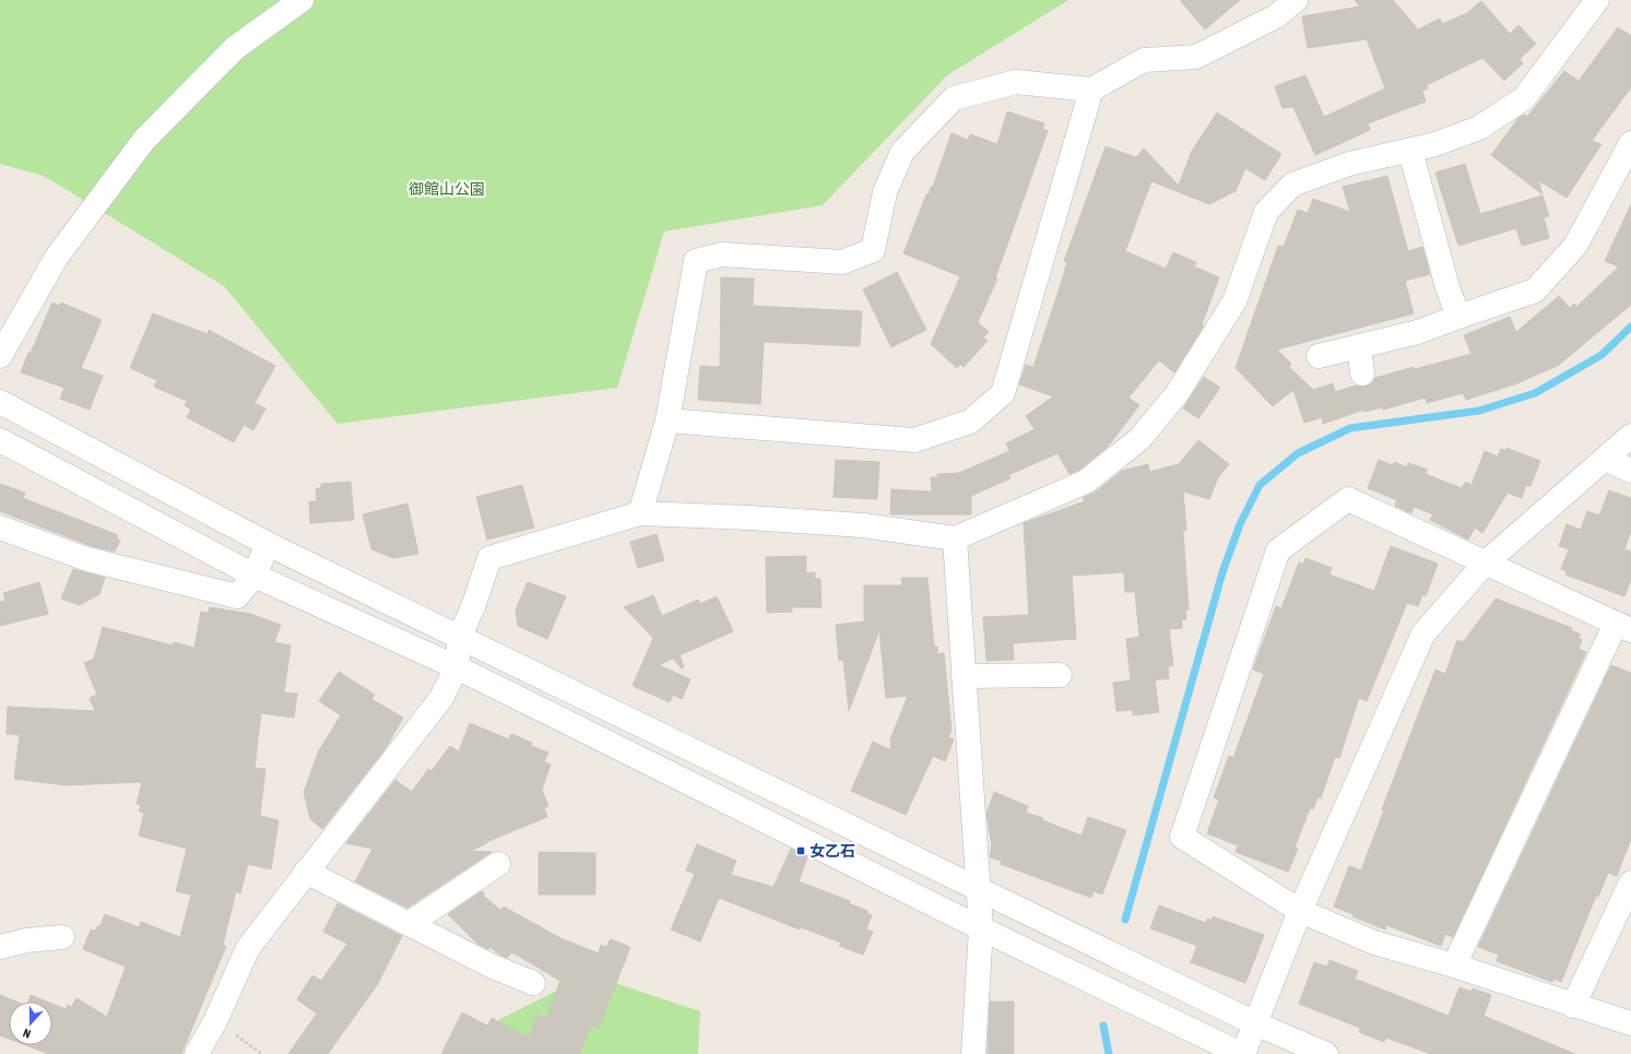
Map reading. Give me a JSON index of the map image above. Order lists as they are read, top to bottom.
{
  "parks": ["御館山公園"],
  "places": {
    "transit": ["女乙石"]
  },
  "north": "bottom"
}
